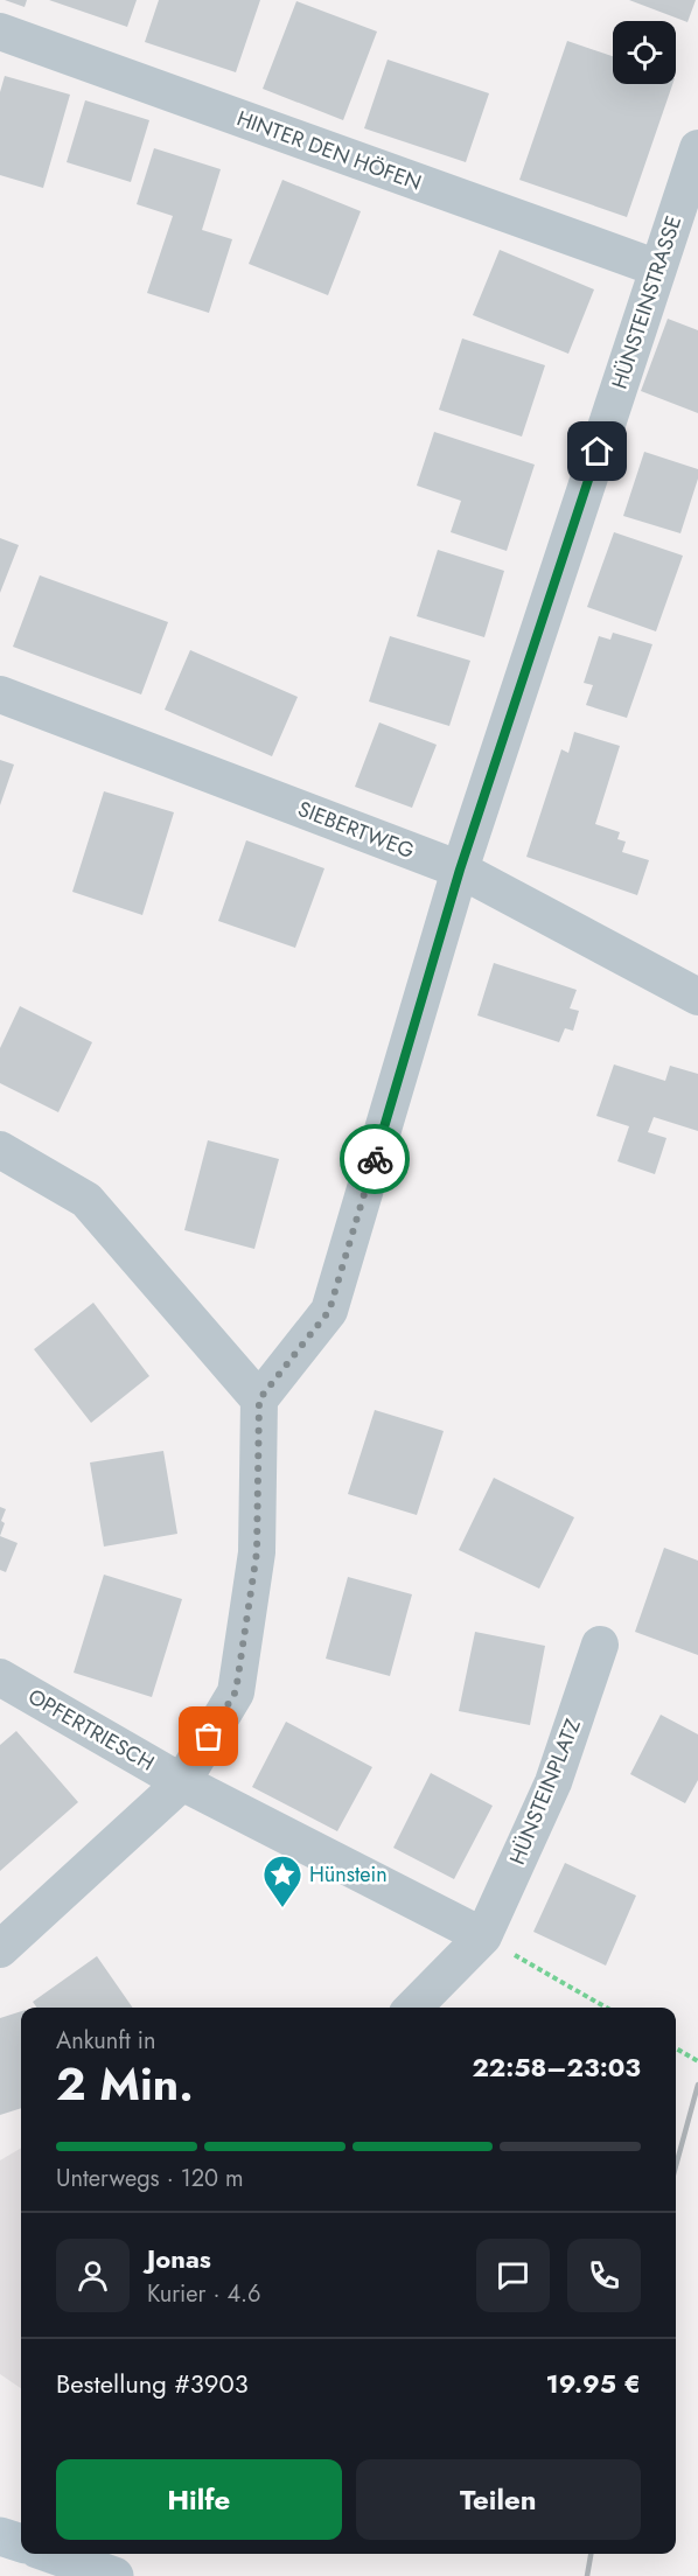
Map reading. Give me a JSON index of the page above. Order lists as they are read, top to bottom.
{
  "streets": {
    "street": [
      "HINTER DEN HÖFEN",
      "HÜNSTEINSTRASSE",
      "SIEBERTWEG",
      "OPFERTRIESCH",
      "HÜNSTEINPLATZ"
    ]
  },
  "crossings": [
    ["HINTER DEN HÖFEN", "HÜNSTEINSTRASSE"],
    ["HÜNSTEINSTRASSE", "SIEBERTWEG"]
  ],
  "places": {
    "place": ["Hünstein"]
  },
  "page": {
    "heading": ["2 Min.", "Ankunft in", "22:58–23:03"],
    "panel": [
      "Jonas",
      "Kurier · 4.6",
      "Bestellung #3903",
      "19.95 €"
    ],
    "bar": "Unterwegs · 120 m",
    "buttons": ["Hilfe", "Teilen"]
  }
}
